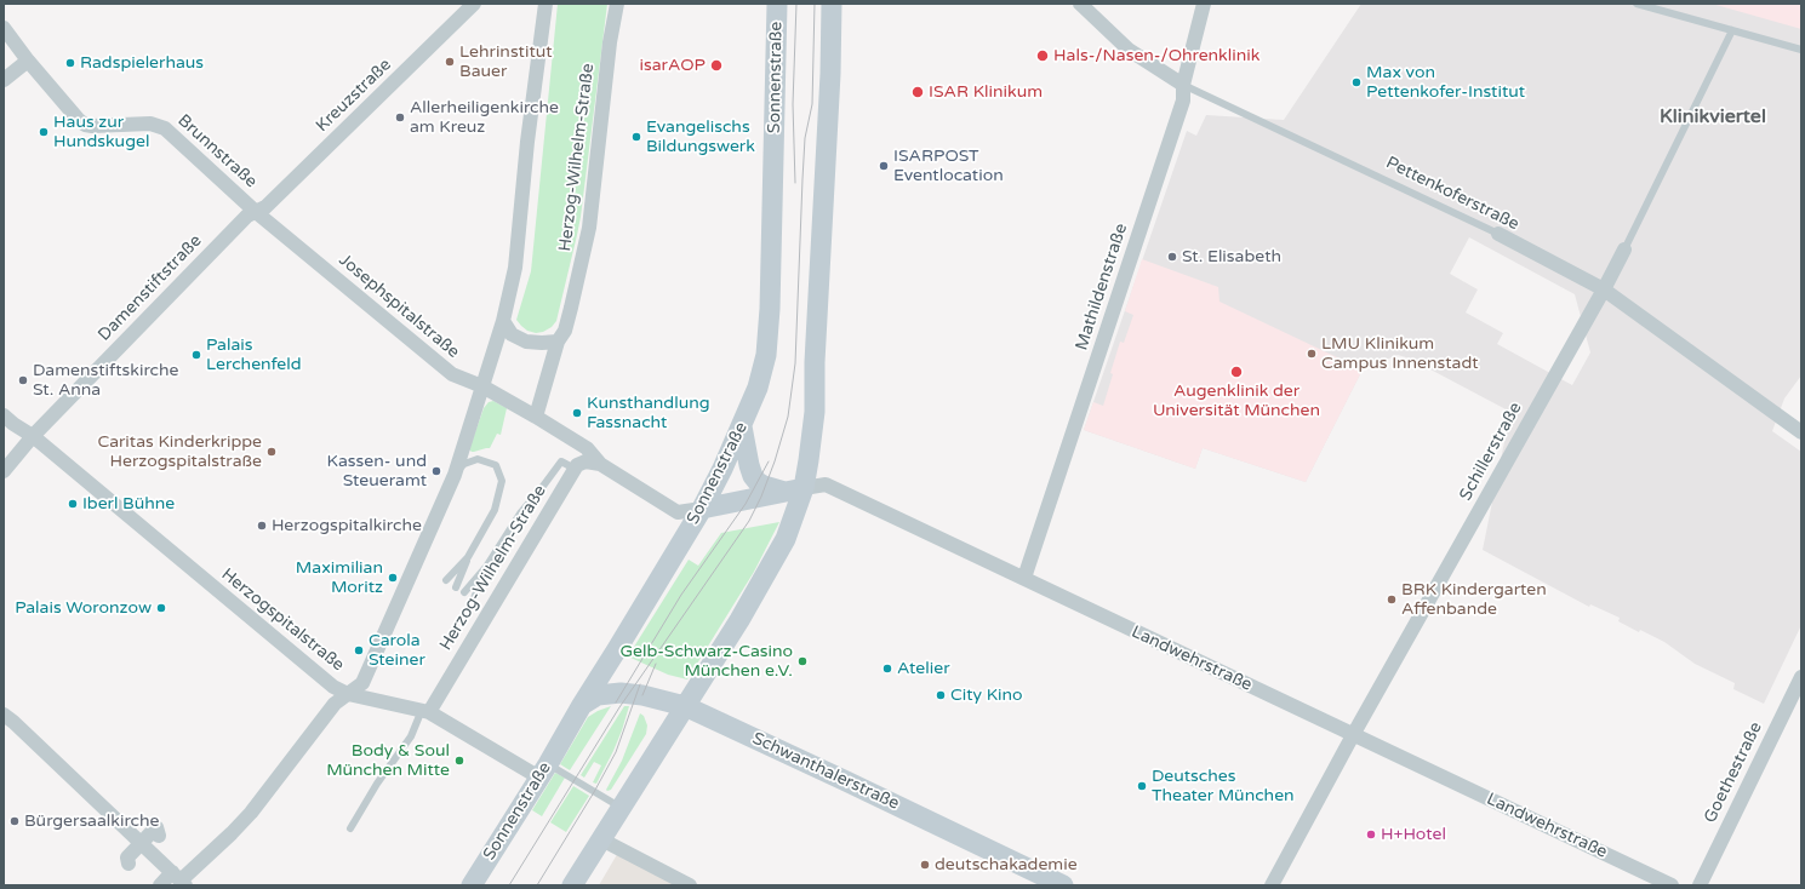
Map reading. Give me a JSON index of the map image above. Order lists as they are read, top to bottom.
{
  "streets": {
    "main road": ["Sonnenstraße", "Landwehrstraße", "Schwanthalerstraße"],
    "street": [
      "Kreuzstraße",
      "Brunnstraße",
      "Herzog-Wilhelm-Straße",
      "Pettenkoferstraße",
      "Mathildenstraße",
      "Damenstiftstraße",
      "Josephspitalstraße",
      "Schillerstraße",
      "Herzogspitalstraße",
      "Goethestraße"
    ]
  },
  "crossings": [
    ["Sonnenstraße", "Josephspitalstraße"],
    ["Sonnenstraße", "Herzogspitalstraße"],
    ["Sonnenstraße", "Landwehrstraße"],
    ["Sonnenstraße", "Schwanthalerstraße"],
    ["Kreuzstraße", "Brunnstraße"],
    ["Kreuzstraße", "Damenstiftstraße"],
    ["Kreuzstraße", "Josephspitalstraße"],
    ["Brunnstraße", "Damenstiftstraße"],
    ["Brunnstraße", "Josephspitalstraße"],
    ["Herzog-Wilhelm-Straße", "Josephspitalstraße"],
    ["Herzog-Wilhelm-Straße", "Herzogspitalstraße"],
    ["Pettenkoferstraße", "Mathildenstraße"],
    ["Pettenkoferstraße", "Schillerstraße"],
    ["Mathildenstraße", "Landwehrstraße"],
    ["Damenstiftstraße", "Josephspitalstraße"],
    ["Damenstiftstraße", "Herzogspitalstraße"],
    ["Josephspitalstraße", "Landwehrstraße"],
    ["Schillerstraße", "Landwehrstraße"]
  ],
  "districts": ["Klinikviertel"],
  "places": [
    "Hals-/Nasen-/Ohrenklinik",
    "Lehrinstitut Bauer",
    "Radspielerhaus",
    "isarAOP",
    "Max von Pettenkofer-Institut",
    "ISAR Klinikum",
    "Allerheiligenkirche am Kreuz",
    "Haus zur Hundskugel",
    "Evangelischs Bildungswerk",
    "ISARPOST Eventlocation",
    "St. Elisabeth",
    "LMU Klinikum Campus Innenstadt",
    "Palais Lerchenfeld",
    "Augenklinik der Universität München",
    "Damenstiftskirche St. Anna",
    "Kunsthandlung Fassnacht",
    "Caritas Kinderkrippe Herzogspitalstraße",
    "Kassen- und Steueramt",
    "Iberl Bühne",
    "Herzogspitalkirche",
    "Maximilian Moritz",
    "BRK Kindergarten Affenbande",
    "Palais Woronzow",
    "Carola Steiner",
    "Gelb-Schwarz-Casino München e.V.",
    "Atelier",
    "City Kino",
    "Body & Soul München Mitte",
    "Deutsches Theater München",
    "Bürgersaalkirche",
    "H+Hotel",
    "deutschakademie"
  ]
}
